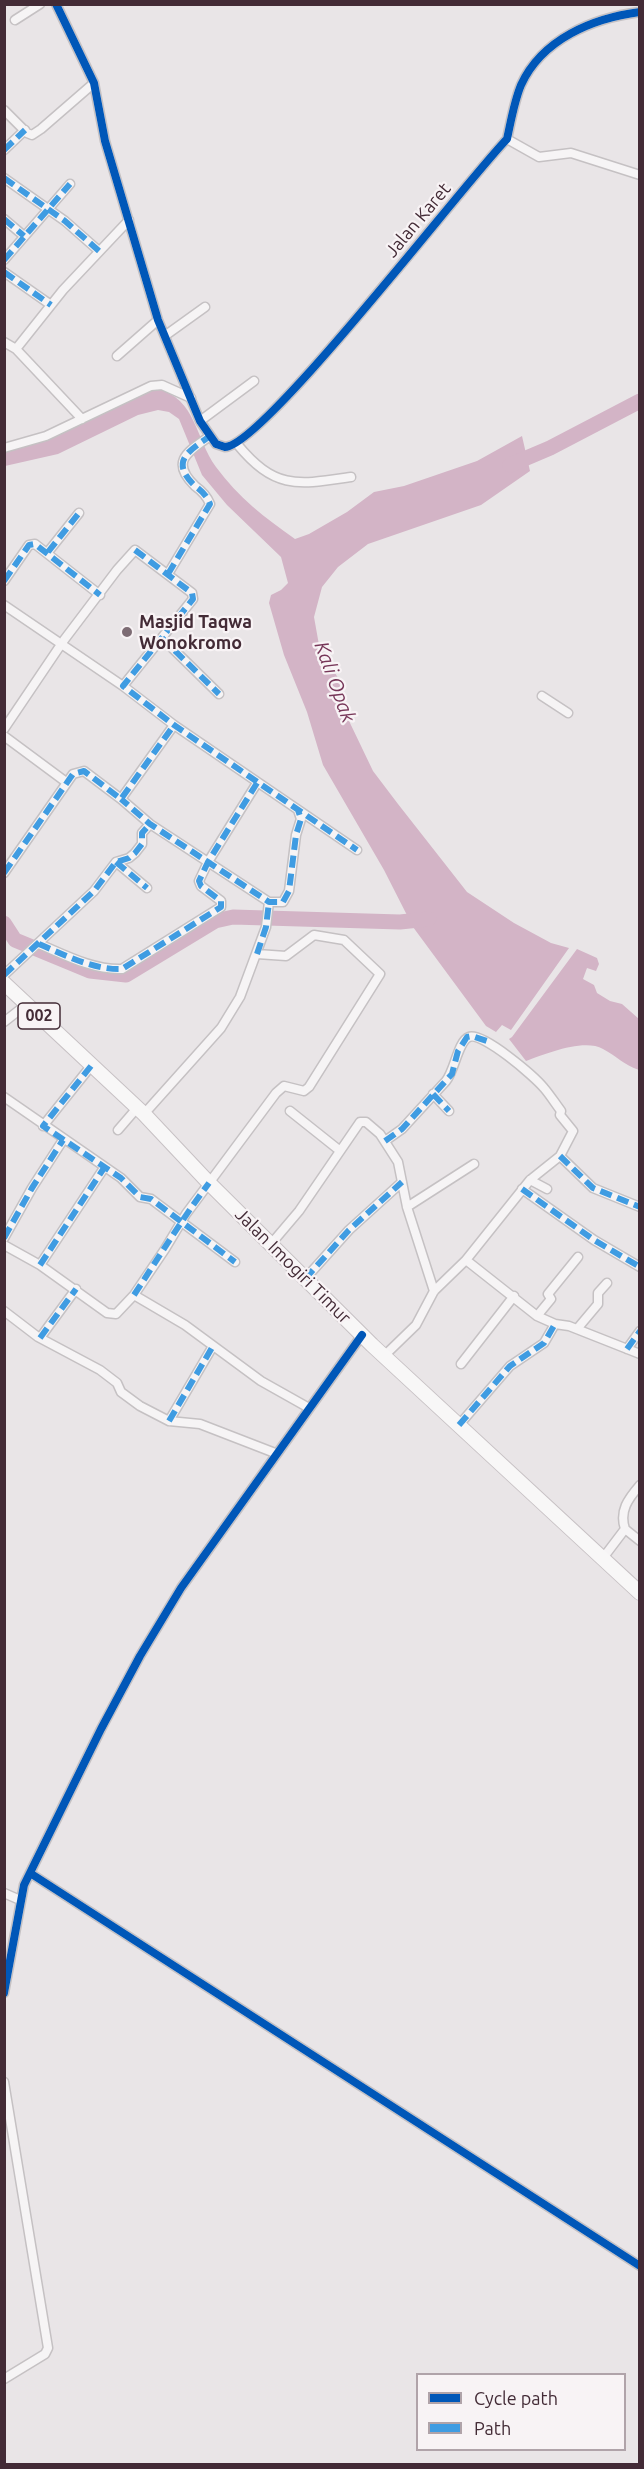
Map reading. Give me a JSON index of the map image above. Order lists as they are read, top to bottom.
{
  "streets": {
    "main road": ["002", "Jalan Imogiri Timur"],
    "street": ["Jalan Karet"]
  },
  "water": ["Kali Opak"],
  "places": ["Masjid Taqwa Wonokromo"],
  "legend": ["Cycle path", "Path"]
}
